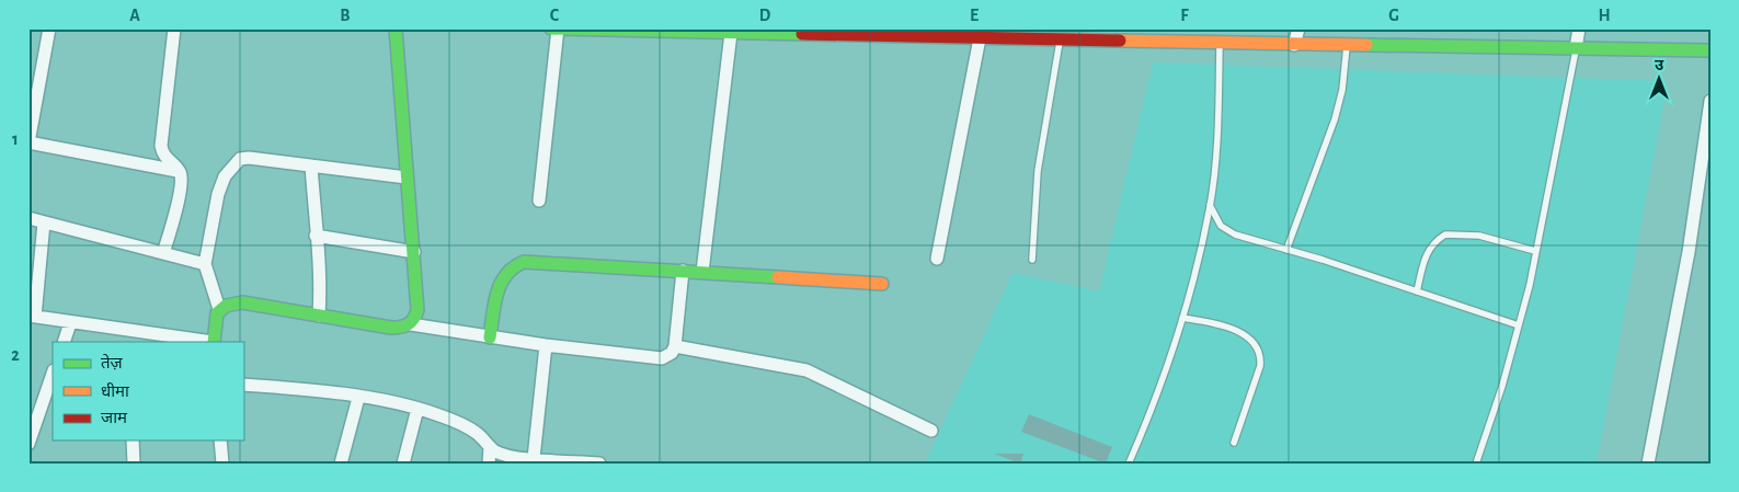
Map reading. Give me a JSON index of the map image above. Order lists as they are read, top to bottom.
{
  "legend": ["तेज़", "धीमा", "जाम"],
  "north": "top",
  "grid": {
    "columns": [
      "A",
      "B",
      "C",
      "D",
      "E",
      "F",
      "G",
      "H"
    ],
    "rows": ["1", "2"]
  }
}
